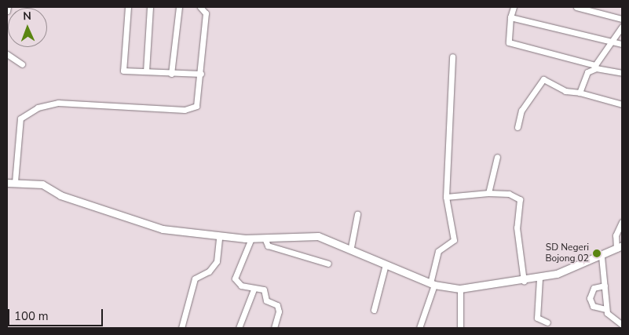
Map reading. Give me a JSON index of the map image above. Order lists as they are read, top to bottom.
{
  "places": ["SD Negeri Bojong 02"],
  "scale_bar": "100 m",
  "north": "top"
}
